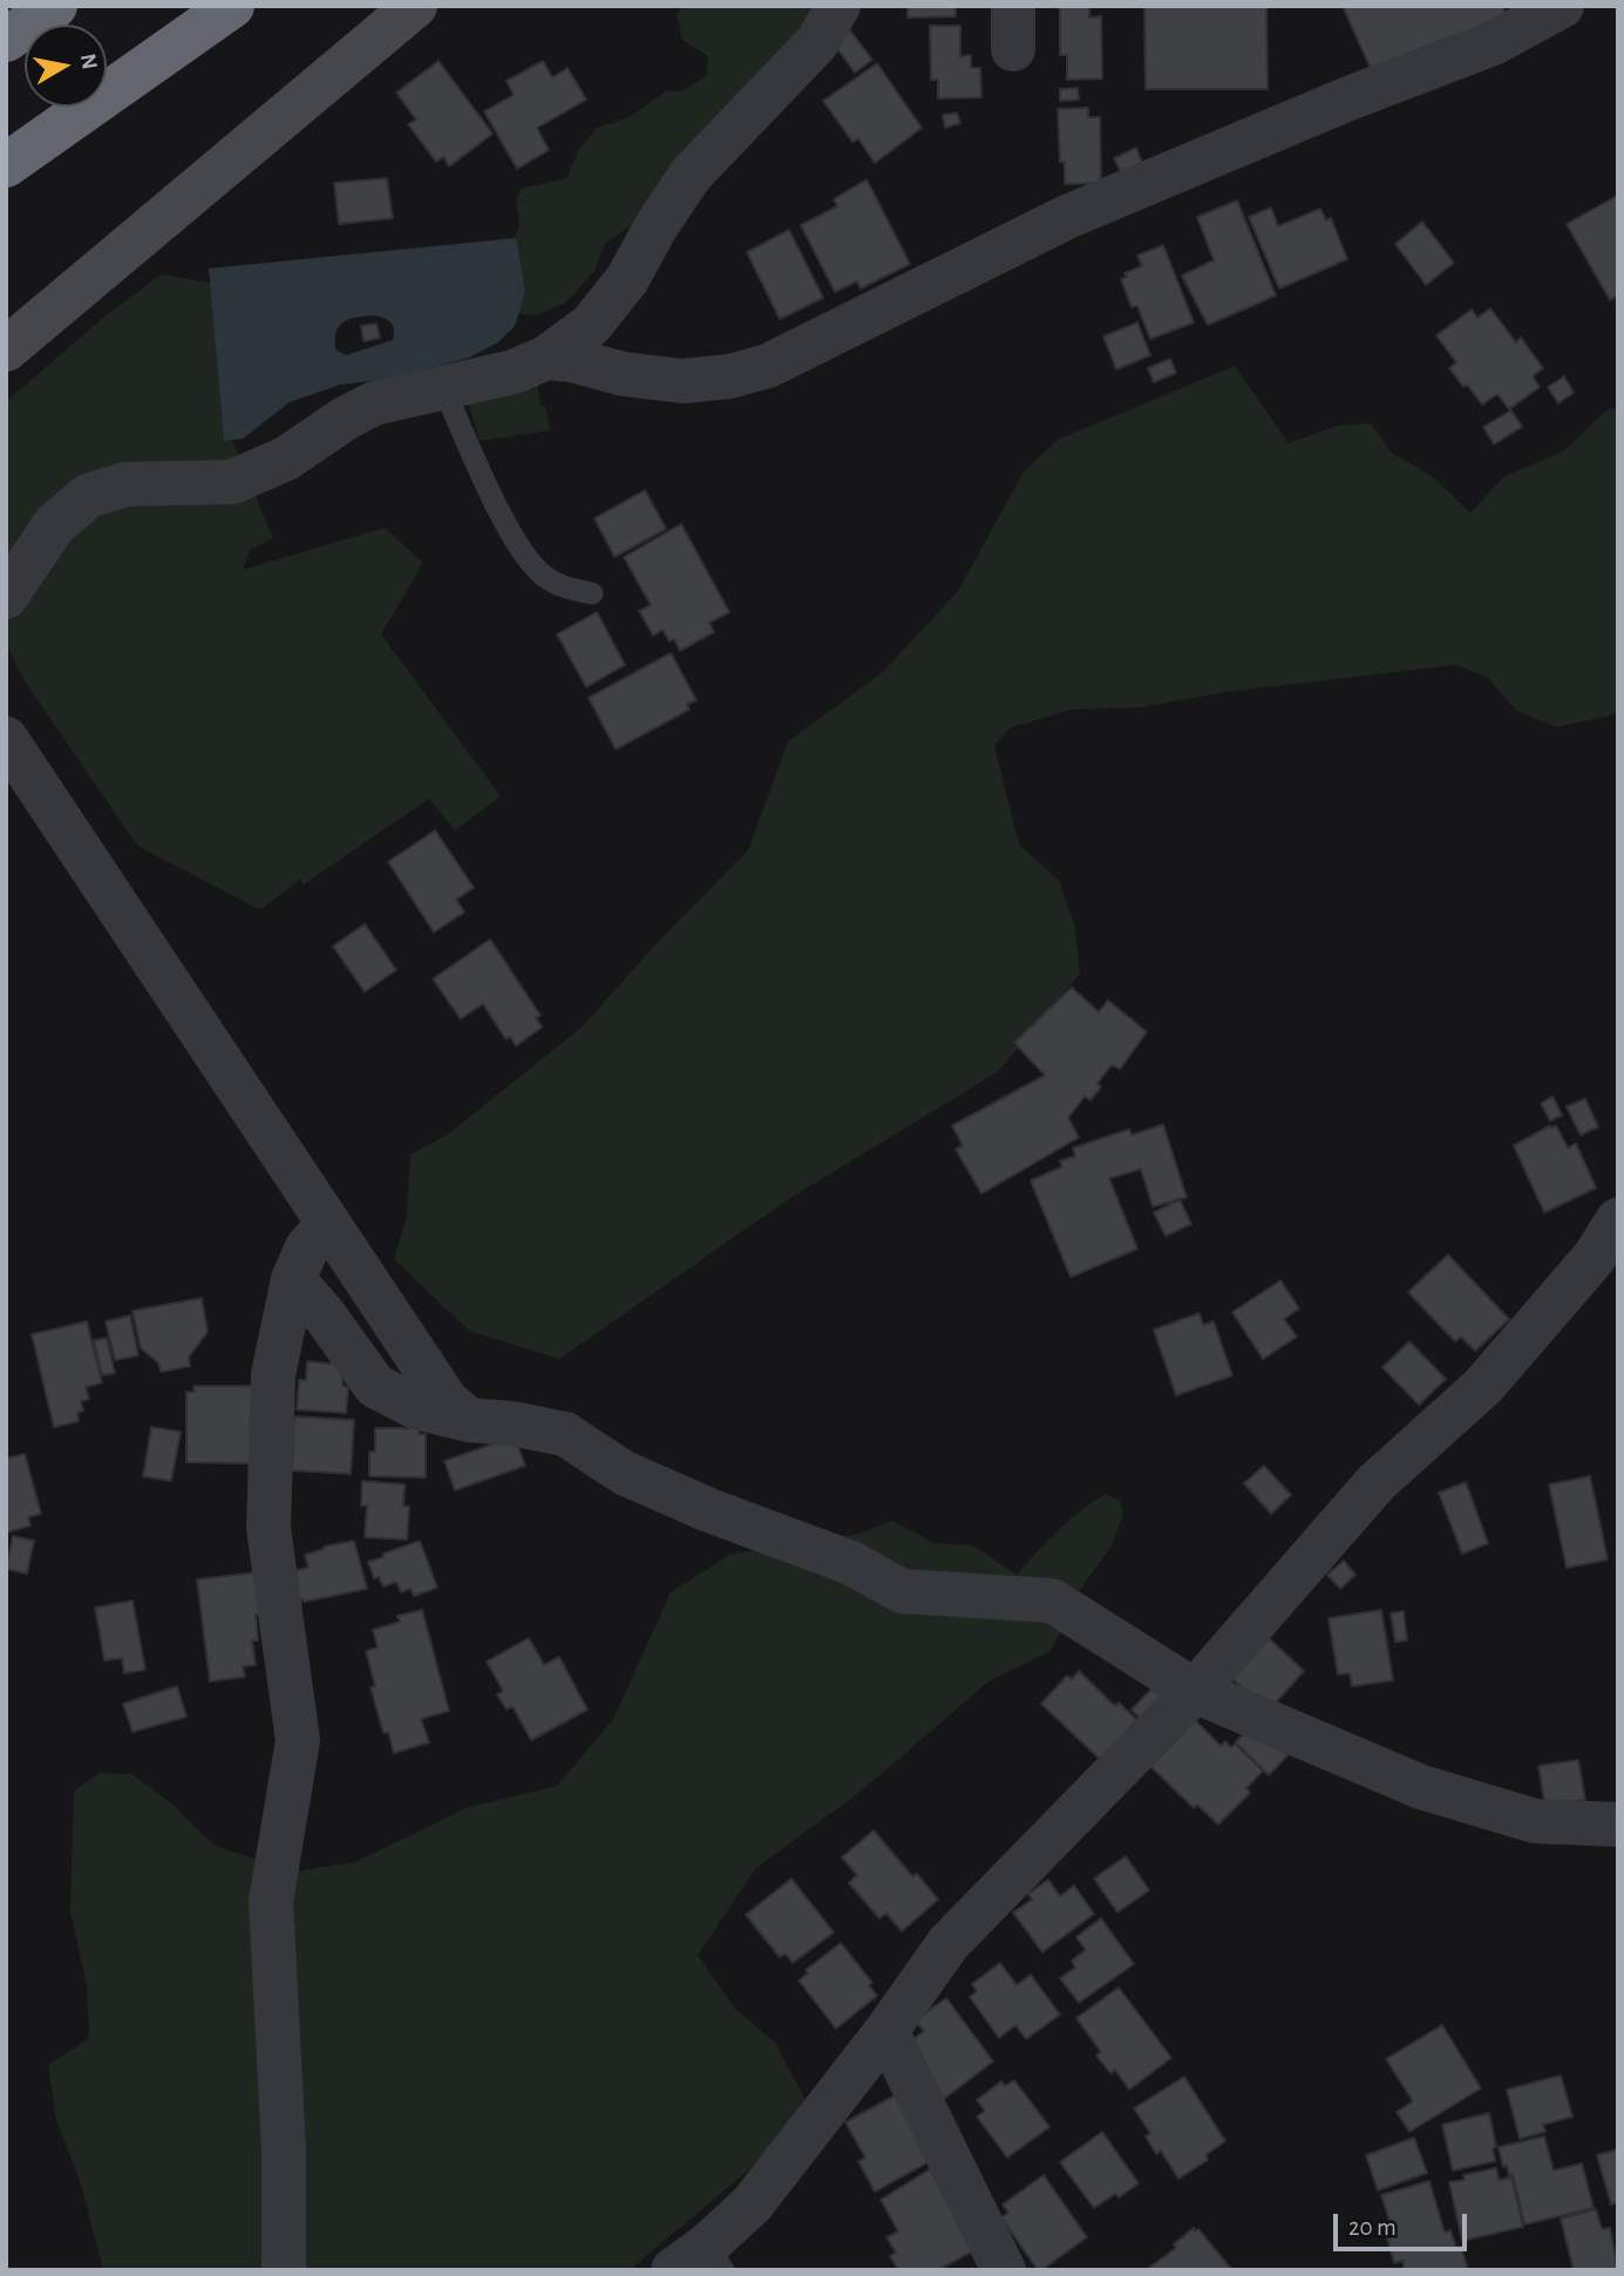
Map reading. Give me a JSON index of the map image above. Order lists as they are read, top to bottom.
{
  "scale_bar": "20 m",
  "north": "right"
}
